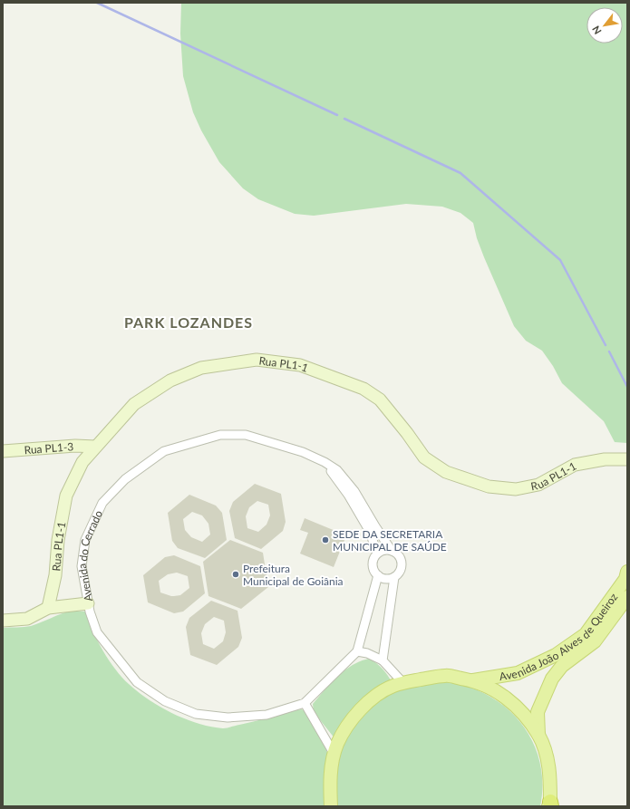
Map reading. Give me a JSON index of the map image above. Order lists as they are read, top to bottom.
{
  "streets": {
    "main road": ["Avenida João Alves de Queiroz"],
    "street": ["Rua PL1-1", "Rua PL1-3", "Avenida do Cerrado"]
  },
  "crossings": [
    ["Rua PL1-1", "Rua PL1-3"]
  ],
  "districts": ["PARK LOZANDES"],
  "places": ["SEDE DA SECRETARIA MUNICIPAL DE SAÚDE", "Prefeitura Municipal de Goiânia"],
  "north": "bottom left"
}
